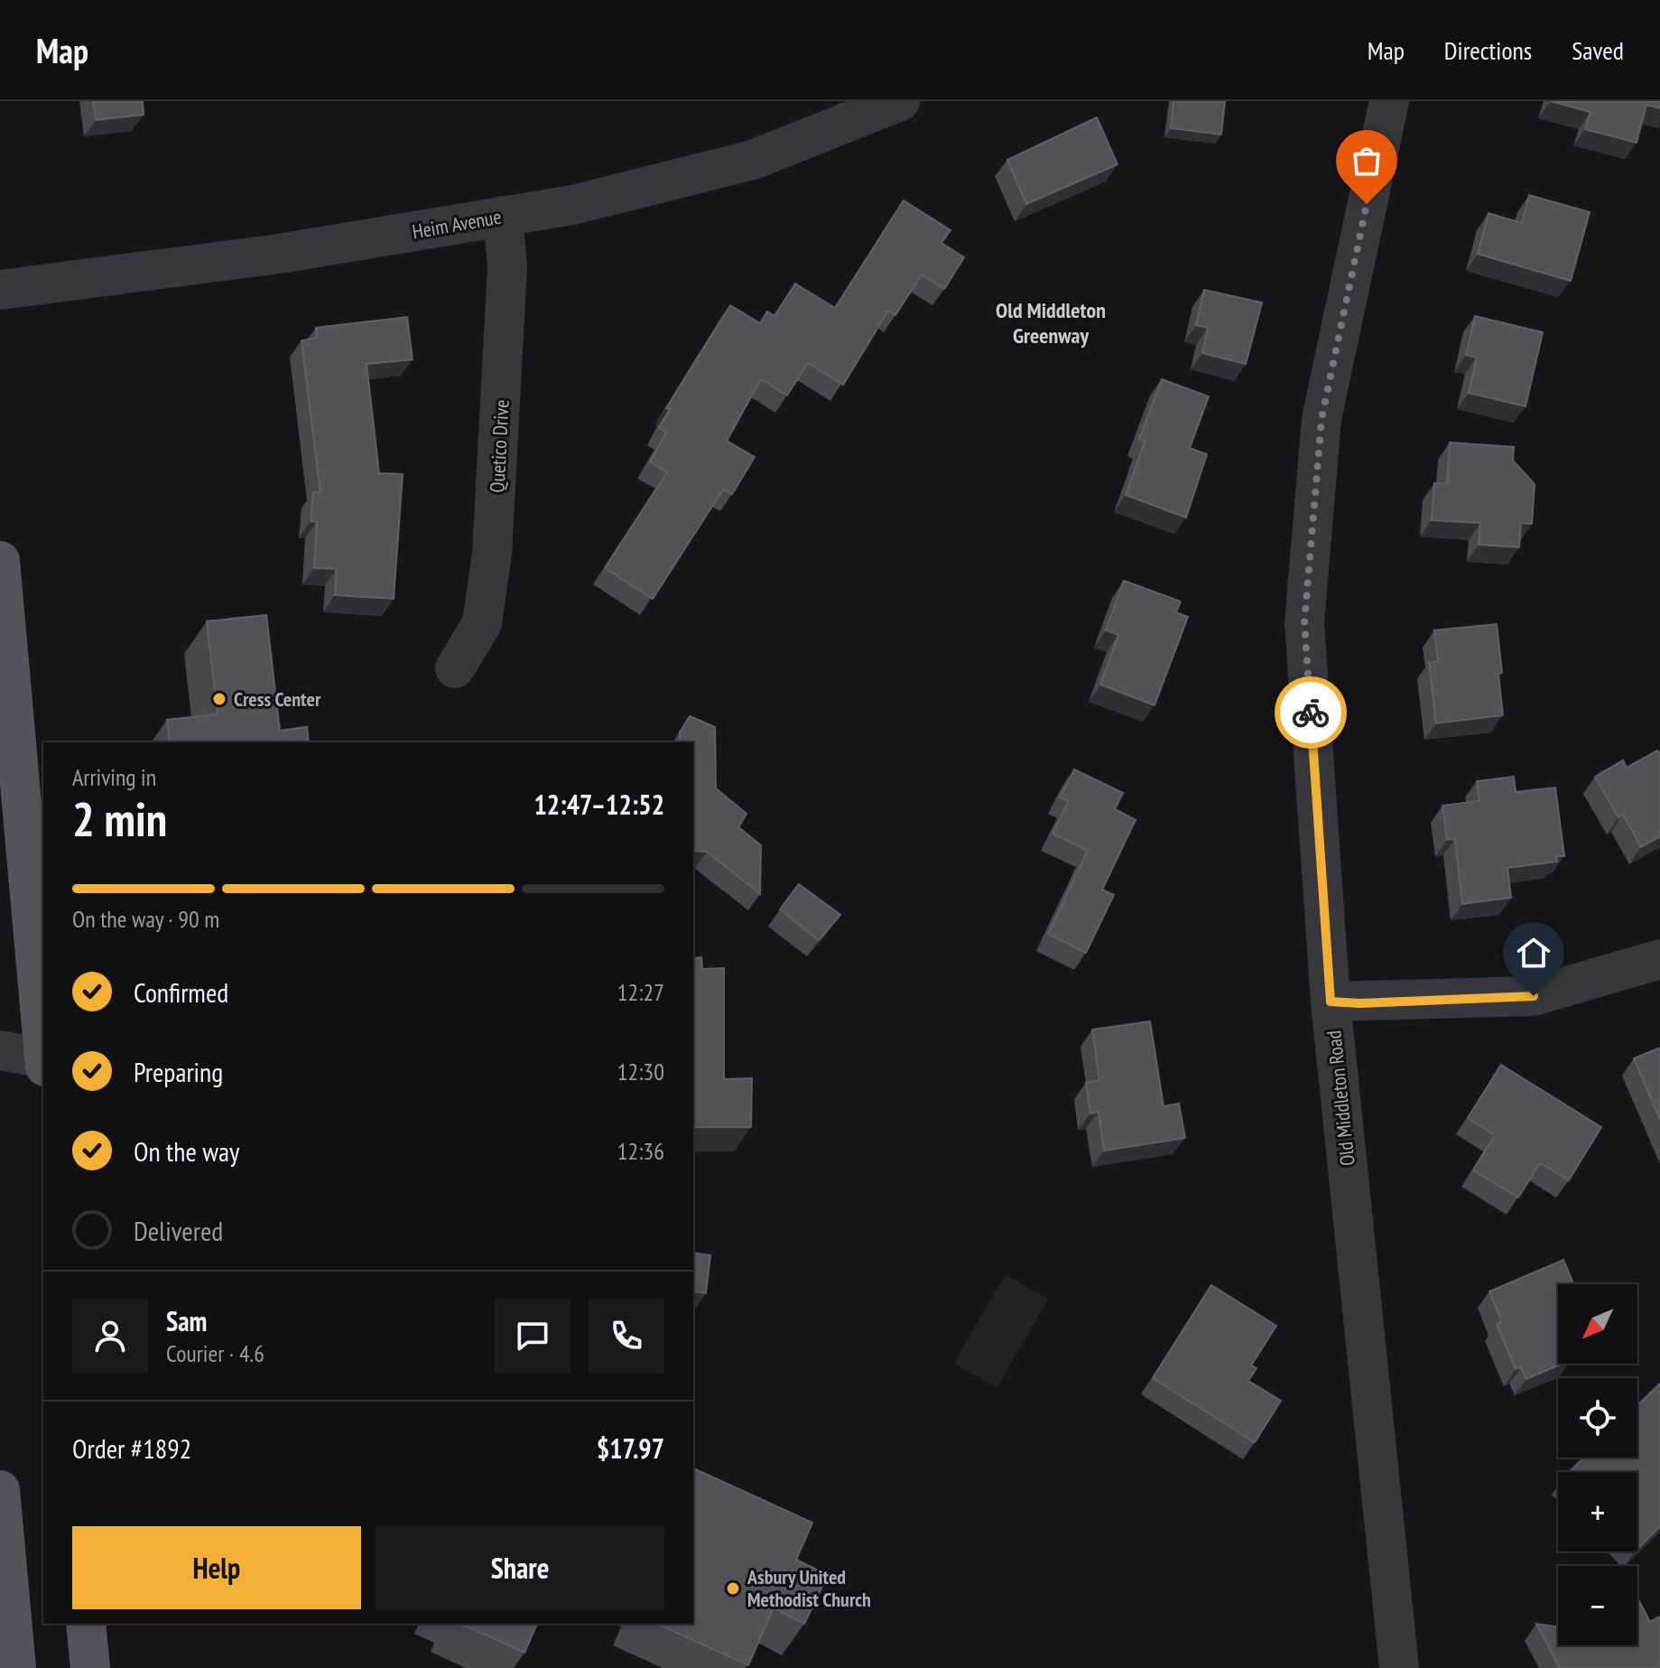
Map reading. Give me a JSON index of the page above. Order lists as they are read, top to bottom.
{
  "streets": {
    "street": ["Heim Avenue", "Quetico Drive", "Old Middleton Road"]
  },
  "crossings": [
    ["Heim Avenue", "Quetico Drive"]
  ],
  "districts": ["Old Middleton Greenway"],
  "places": ["Cress Center", "Asbury United Methodist Church"],
  "north": "bottom left",
  "page": {
    "header": "Map",
    "nav": ["Map", "Directions", "Saved"],
    "heading": ["2 min", "Arriving in", "12:47–12:52"],
    "panel": [
      "Sam",
      "Courier · 4.6",
      "Order #1892",
      "$17.97"
    ],
    "bar": "On the way · 90 m",
    "list": [
      ["Confirmed", "12:27"],
      ["Preparing", "12:30"],
      ["On the way", "12:36"],
      "Delivered"
    ],
    "map_buttons": ["+", "−"],
    "buttons": ["Help", "Share"]
  }
}
